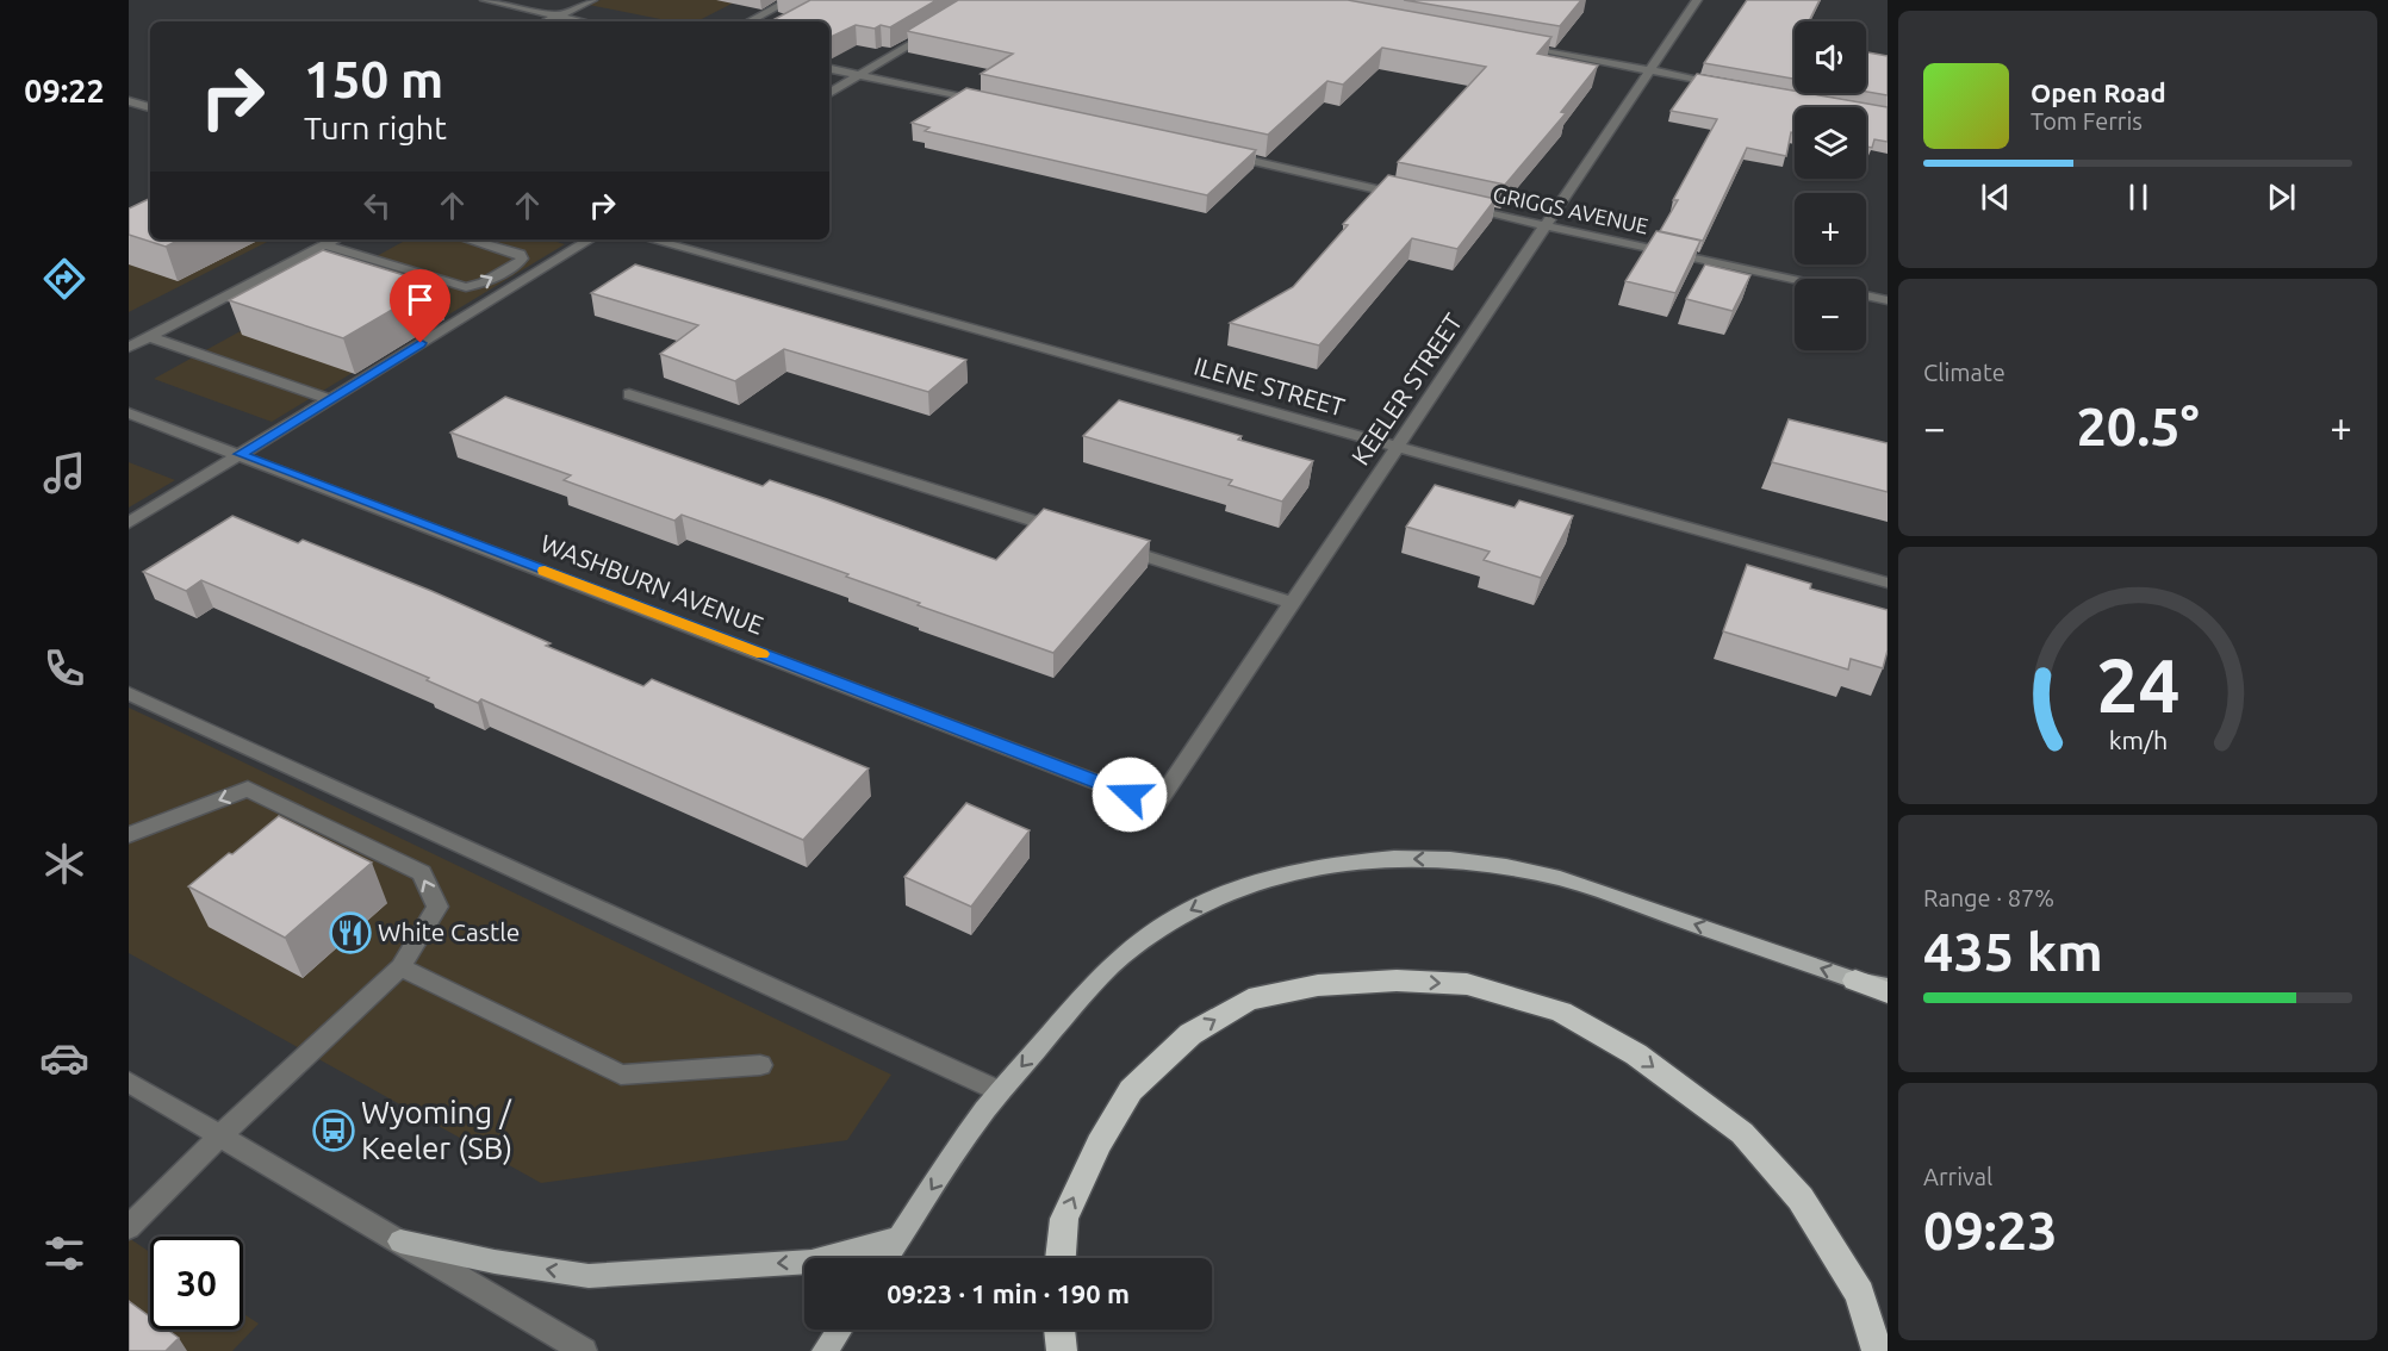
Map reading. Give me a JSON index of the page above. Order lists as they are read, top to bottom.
{
  "streets": {
    "street": [
      "GRIGGS AVENUE",
      "ILENE STREET",
      "KEELER STREET",
      "WASHBURN AVENUE"
    ]
  },
  "crossings": [
    ["GRIGGS AVENUE", "KEELER STREET"],
    ["ILENE STREET", "KEELER STREET"],
    ["KEELER STREET", "WASHBURN AVENUE"]
  ],
  "places": {
    "restaurant": ["White Castle"],
    "bus stop": ["Wyoming / Keeler (SB)"]
  },
  "page": {
    "tabs": "09:22",
    "map_buttons": ["+", "−"],
    "turn": ["150 m", "Turn right"],
    "song": ["Open Road", "Tom Ferris"],
    "tile": [
      "Climate",
      ["Range · 87%", "435 km"],
      ["Arrival", "09:23"]
    ],
    "heat": ["−", "20.5°", "+"],
    "limit": "30",
    "trip": "09:23 · 1 min · 190 m",
    "gauge": ["24", "km/h"]
  }
}
